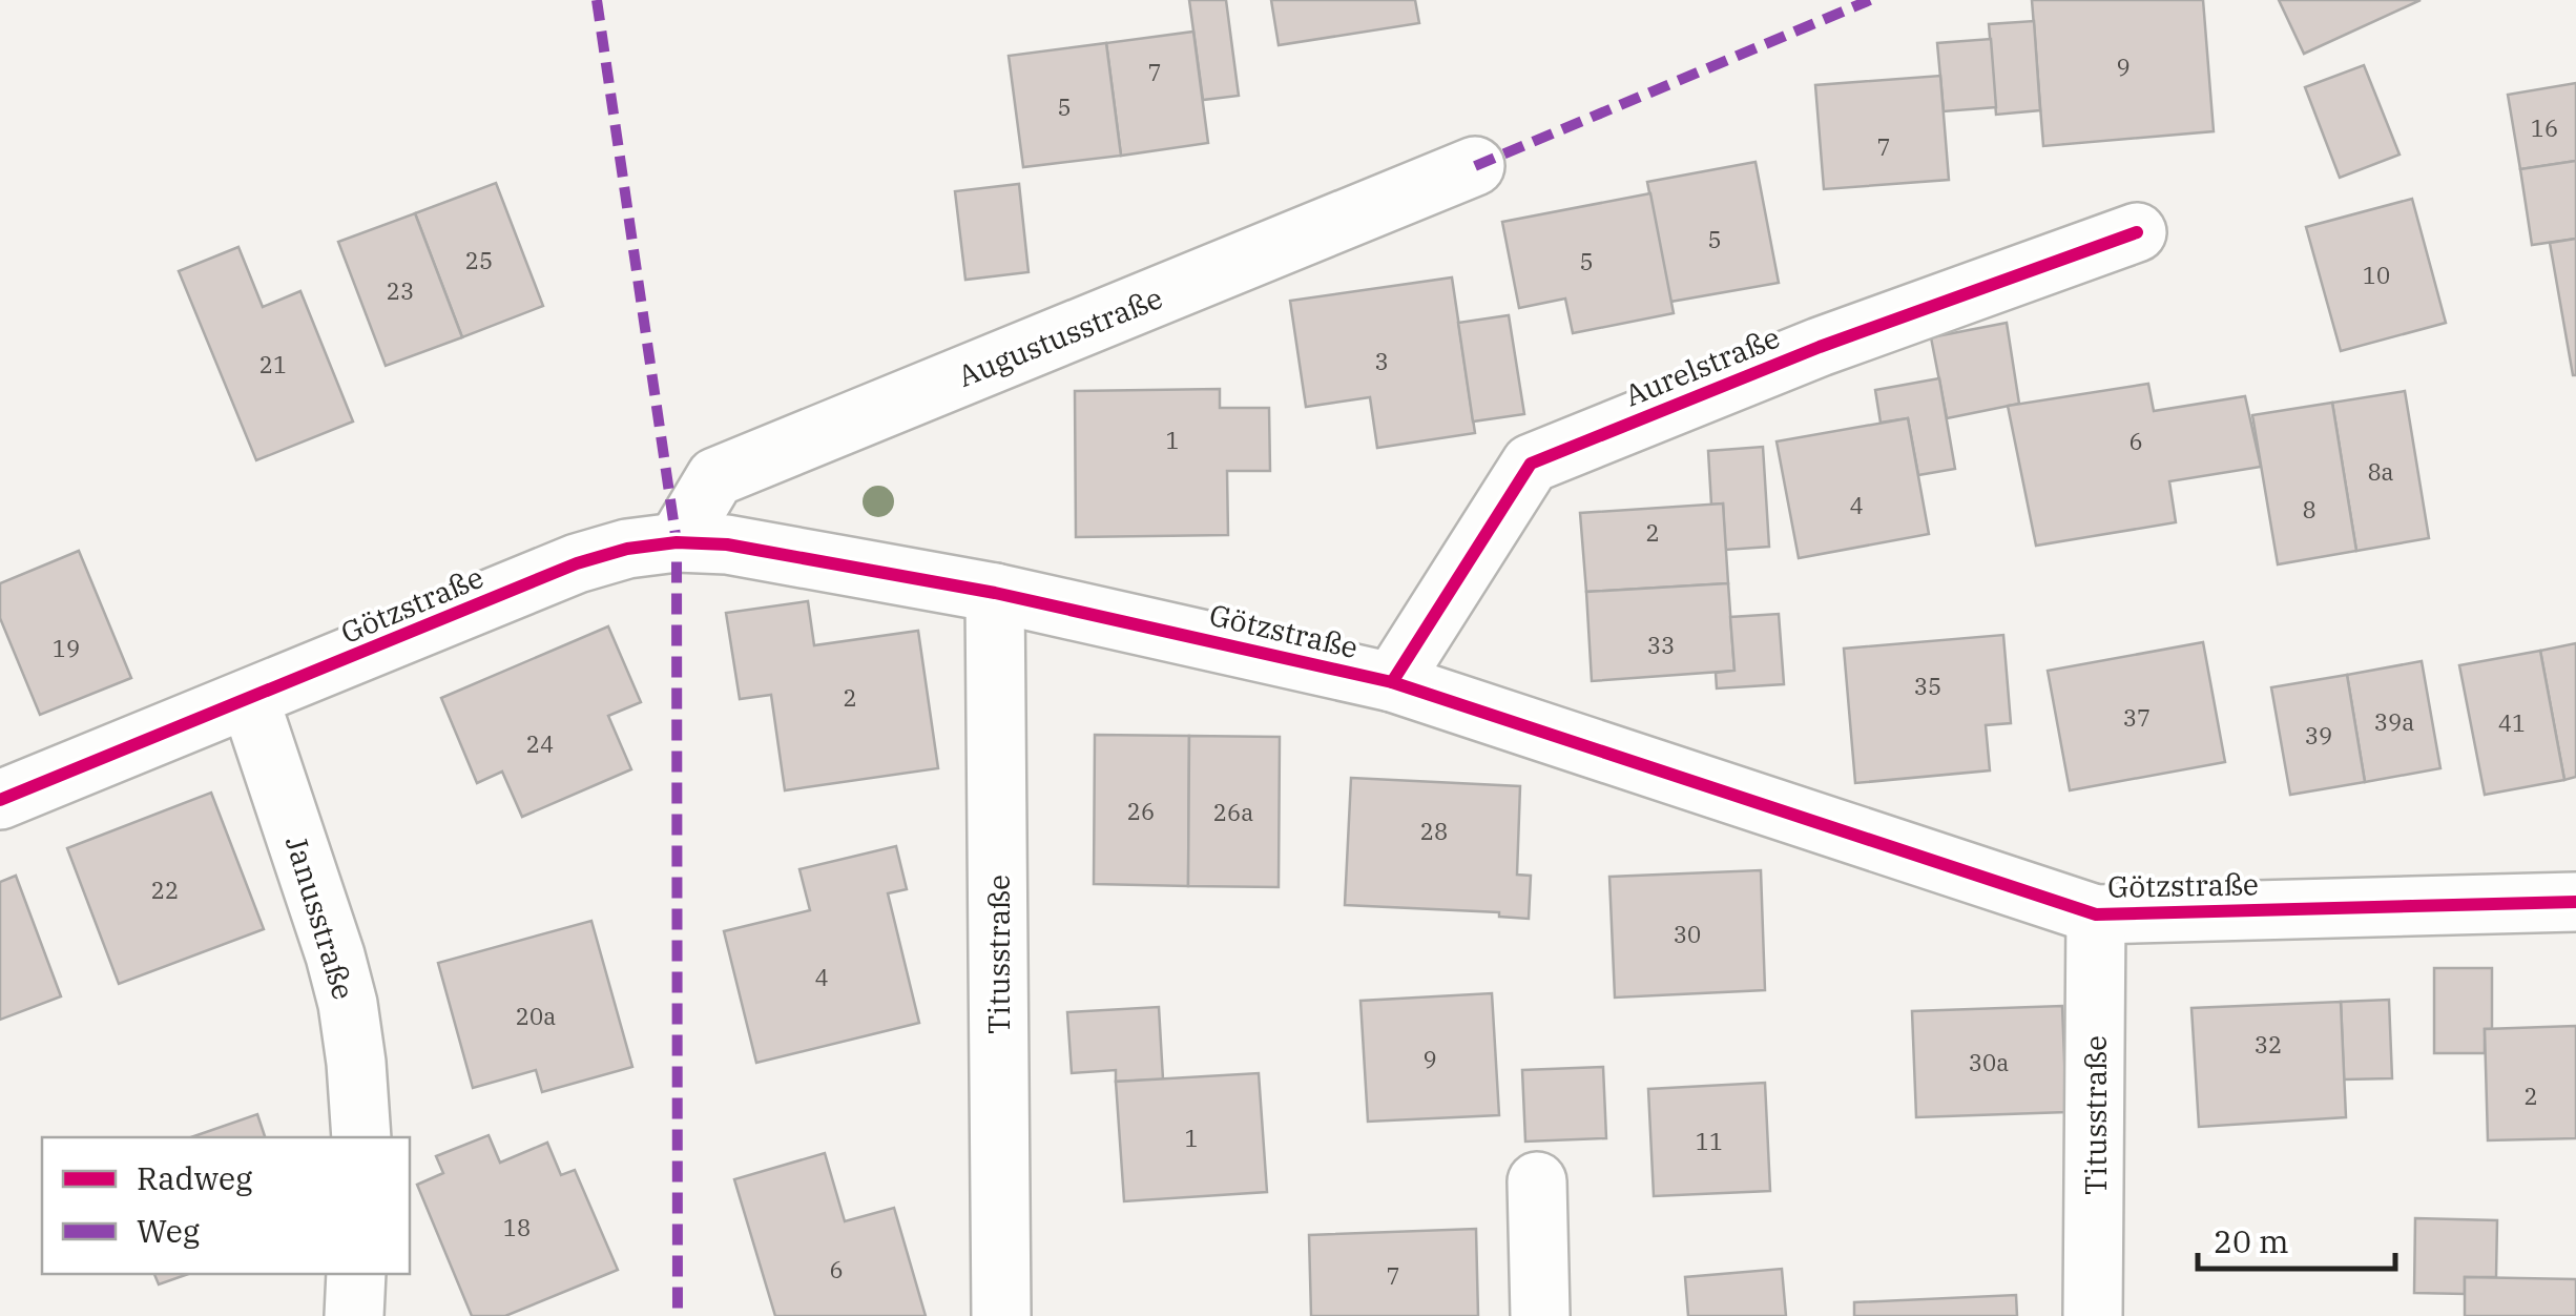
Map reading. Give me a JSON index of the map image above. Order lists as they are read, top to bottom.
{
  "streets": {
    "street": [
      "Augustusstraße",
      "Aurelstraße",
      "Götzstraße",
      "Janusstraße",
      "Titusstraße"
    ]
  },
  "crossings": [
    ["Augustusstraße", "Götzstraße"],
    ["Aurelstraße", "Götzstraße"],
    ["Götzstraße", "Janusstraße"],
    ["Götzstraße", "Titusstraße"]
  ],
  "house_numbers": [
    "9",
    "7",
    "5",
    "16",
    "7",
    "5",
    "25",
    "5",
    "10",
    "23",
    "3",
    "21",
    "1",
    "6",
    "8a",
    "4",
    "8",
    "2",
    "33",
    "19",
    "35",
    "2",
    "37",
    "39a",
    "41",
    "39",
    "24",
    "26",
    "26a",
    "28",
    "22",
    "30",
    "4",
    "20a",
    "32",
    "9",
    "30a",
    "2",
    "1",
    "11",
    "18",
    "6",
    "7"
  ],
  "legend": ["Radweg", "Weg"],
  "scale_bar": "20 m"
}
